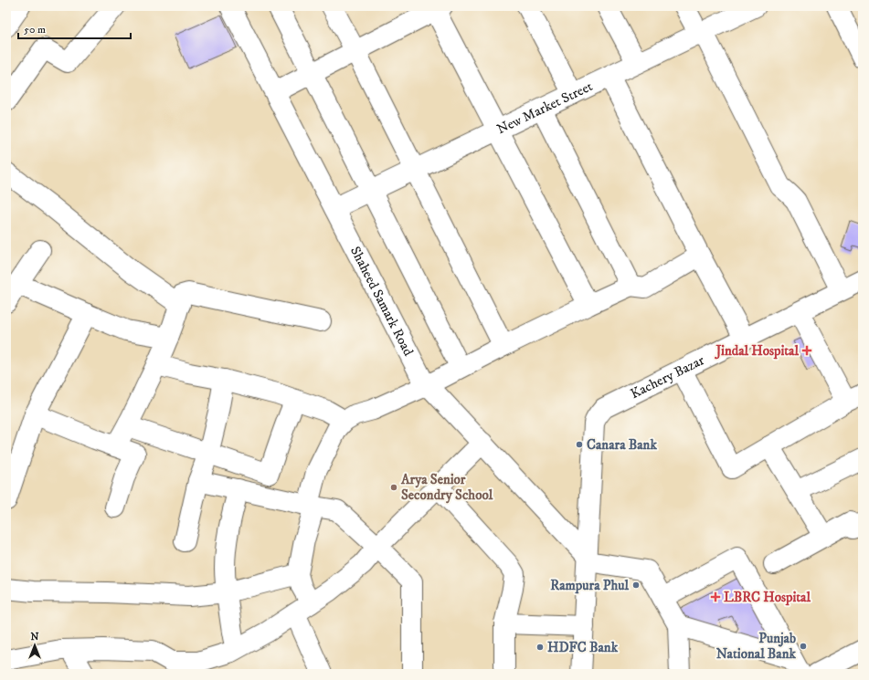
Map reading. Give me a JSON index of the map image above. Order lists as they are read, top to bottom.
{
  "streets": {
    "street": ["New Market Street", "Shaheed Samark Road", "Kachery Bazar"]
  },
  "crossings": [
    ["New Market Street", "Shaheed Samark Road"],
    ["Shaheed Samark Road", "Kachery Bazar"]
  ],
  "places": {
    "health": ["Jindal Hospital", "LBRC Hospital"],
    "other": [
      "Canara Bank",
      "Arya Senior Secondry School",
      "Rampura Phul",
      "Punjab National Bank",
      "HDFC Bank"
    ]
  },
  "scale_bar": "50 m",
  "north": "top"
}
